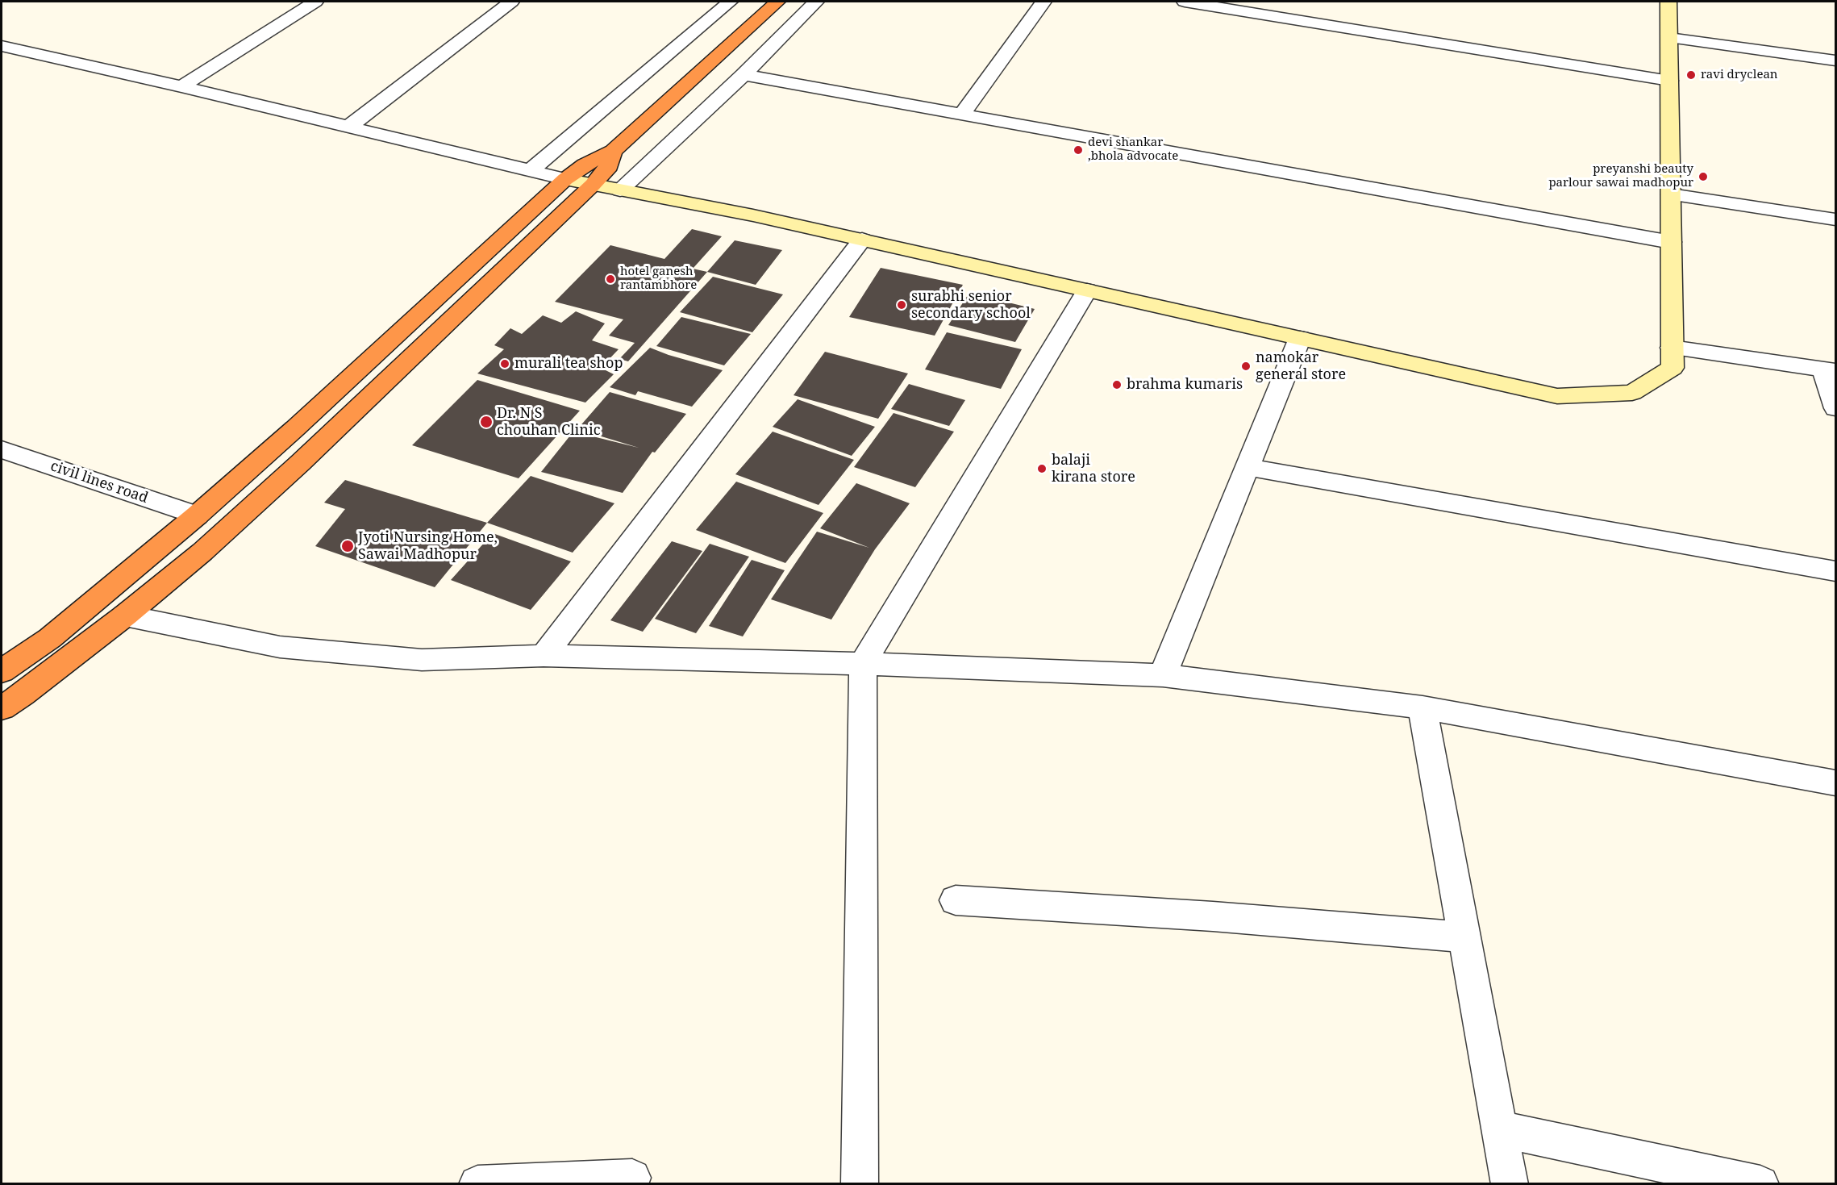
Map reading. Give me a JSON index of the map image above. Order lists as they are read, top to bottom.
{
  "streets": {
    "street": ["civil lines road"]
  },
  "places": [
    "ravi dryclean",
    "devi shankar ,bhola advocate",
    "preyanshi beauty parlour sawai madhopur",
    "hotel ganesh rantambhore",
    "surabhi senior secondary school",
    "murali tea shop",
    "namokar general store",
    "brahma kumaris",
    "Dr. N S chouhan Clinic",
    "balaji kirana store",
    "Jyoti Nursing Home, Sawai Madhopur"
  ]
}
